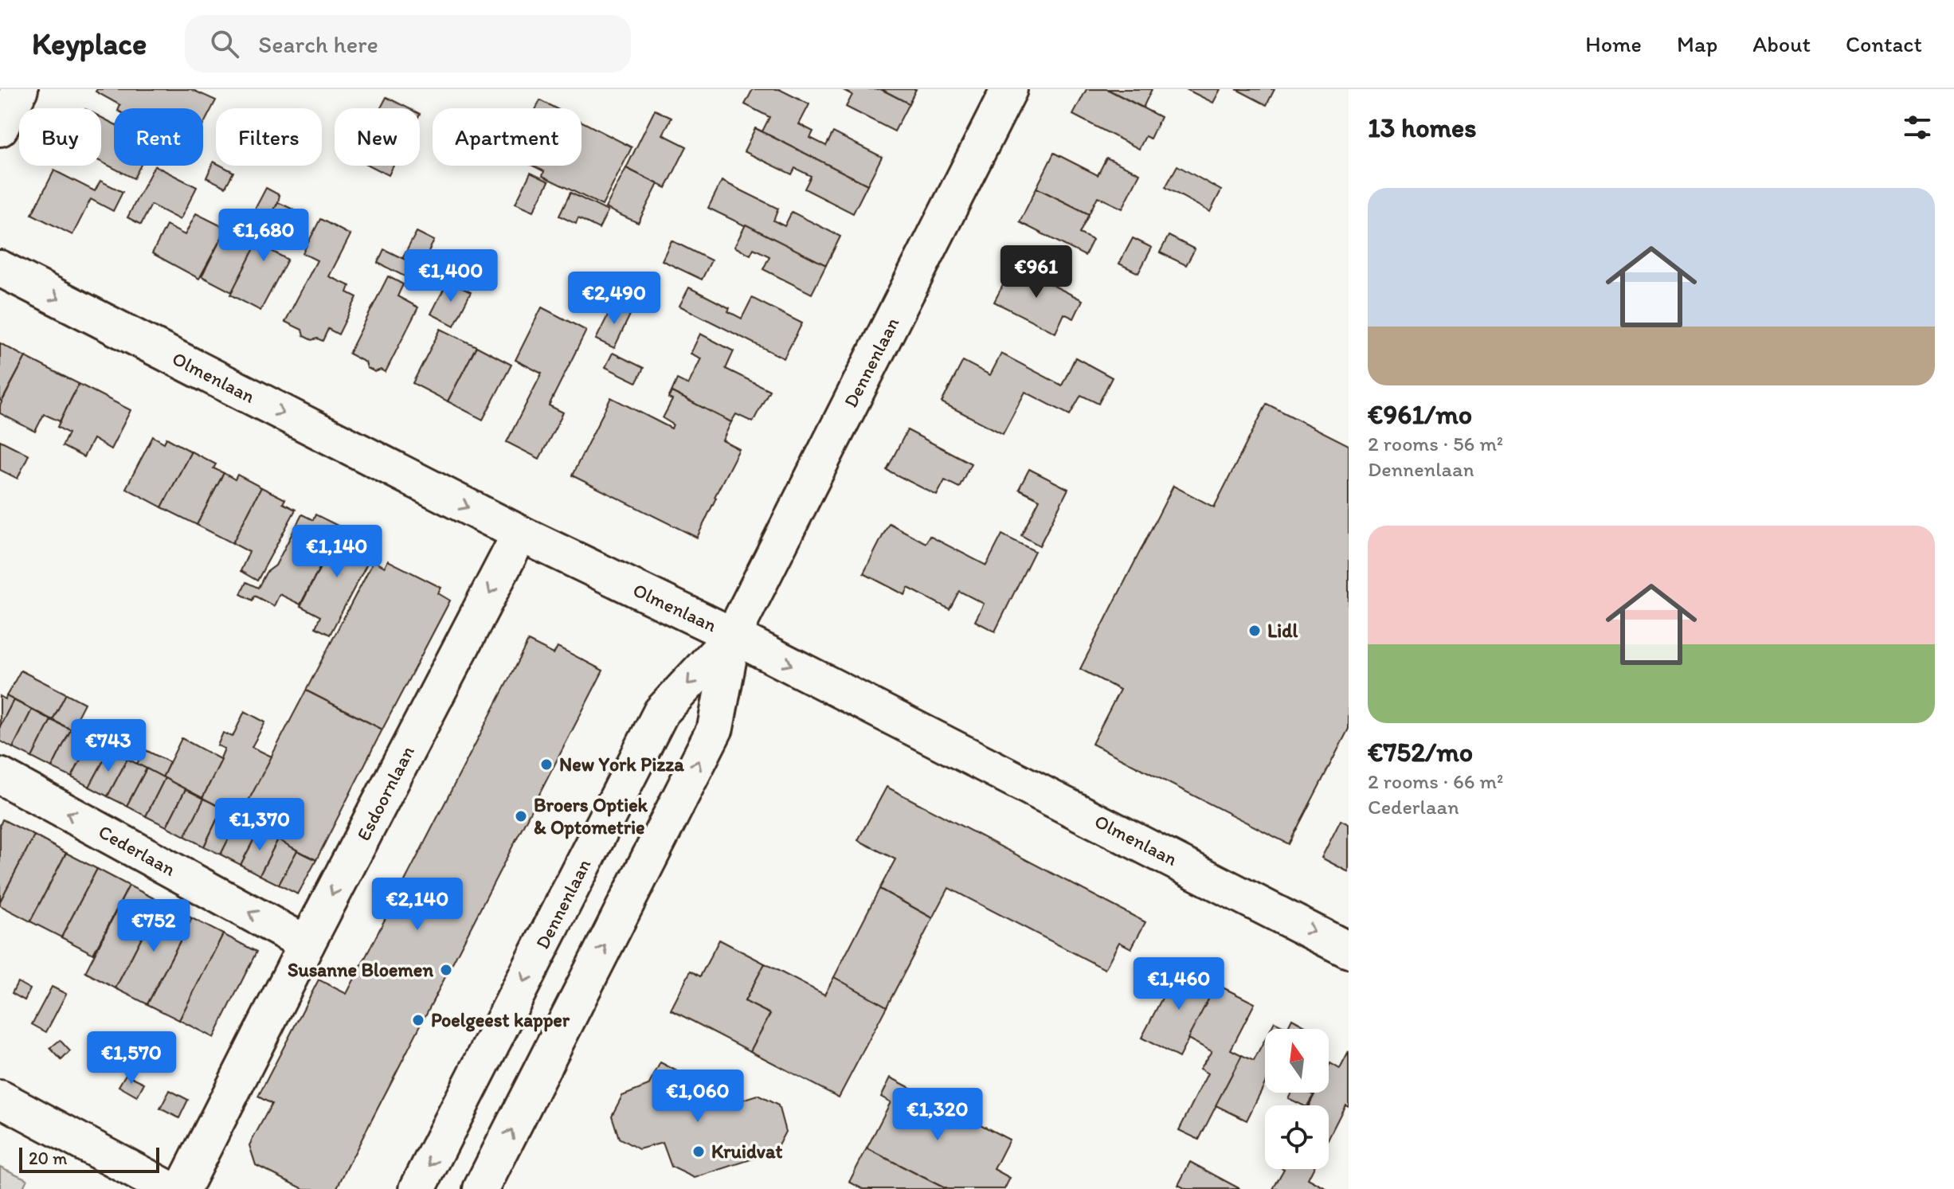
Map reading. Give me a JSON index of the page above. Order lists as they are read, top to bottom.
{
  "streets": {
    "street": [
      "Dennenlaan",
      "Olmenlaan",
      "Esdoornlaan",
      "Cederlaan"
    ]
  },
  "crossings": [
    ["Dennenlaan", "Olmenlaan"],
    ["Olmenlaan", "Esdoornlaan"],
    ["Esdoornlaan", "Cederlaan"]
  ],
  "one_way": ["Olmenlaan", "Esdoornlaan"],
  "places": [
    "Lidl",
    "New York Pizza",
    "Broers Optiek & Optometrie",
    "Susanne Bloemen",
    "Poelgeest kapper",
    "Kruidvat"
  ],
  "scale_bar": "20 m",
  "north": "top",
  "page": {
    "header": "Keyplace",
    "search": "Search here",
    "nav": [
      "Home",
      "Map",
      "About",
      "Contact"
    ],
    "heading": "13 homes",
    "chip": [
      "Buy",
      "Rent",
      "Filters",
      "New",
      "Apartment"
    ],
    "list": [
      {
        "name": "€961/mo",
        "note": "2 rooms · 56 m² · Dennenlaan"
      },
      {
        "name": "€752/mo",
        "note": "2 rooms · 66 m² · Cederlaan"
      }
    ],
    "price": [
      "€1,680",
      "€961",
      "€1,400",
      "€2,490",
      "€1,140",
      "€743",
      "€1,370",
      "€2,140",
      "€752",
      "€1,460",
      "€1,570",
      "€1,060",
      "€1,320"
    ],
    "scale": "20 m"
  }
}
